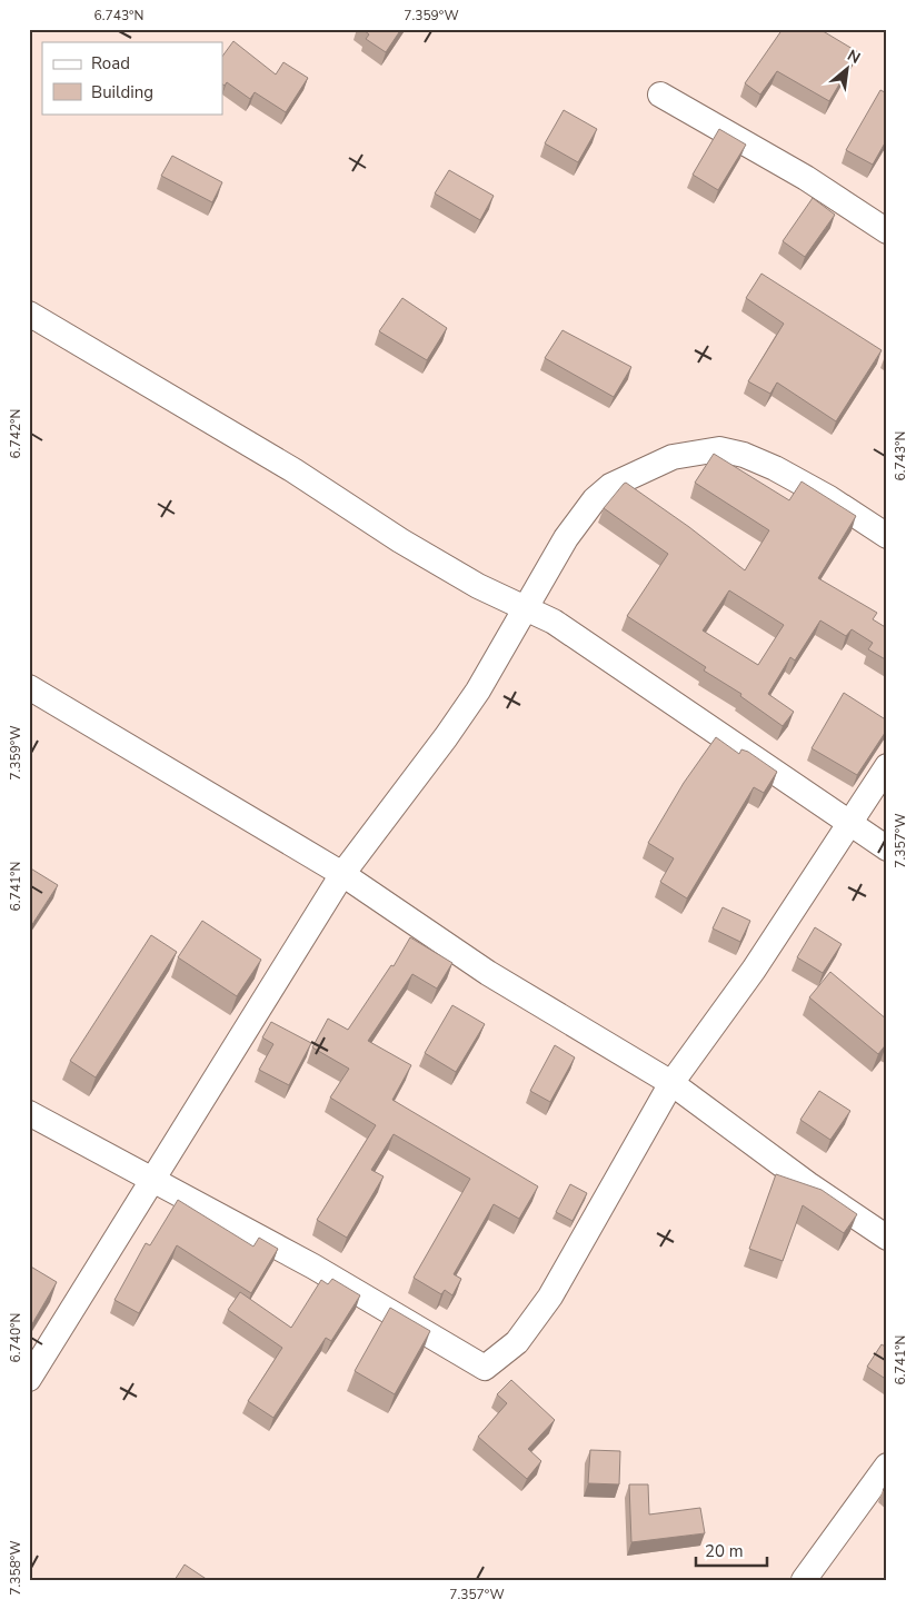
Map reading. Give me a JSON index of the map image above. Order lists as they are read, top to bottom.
{
  "legend": ["Road", "Building"],
  "scale_bar": "20 m",
  "north": "top right",
  "coordinates": [
    "6.743°N",
    "7.359°W",
    "6.742°N",
    "7.357°W",
    "6.741°N",
    "6.740°N",
    "7.358°W"
  ]
}
